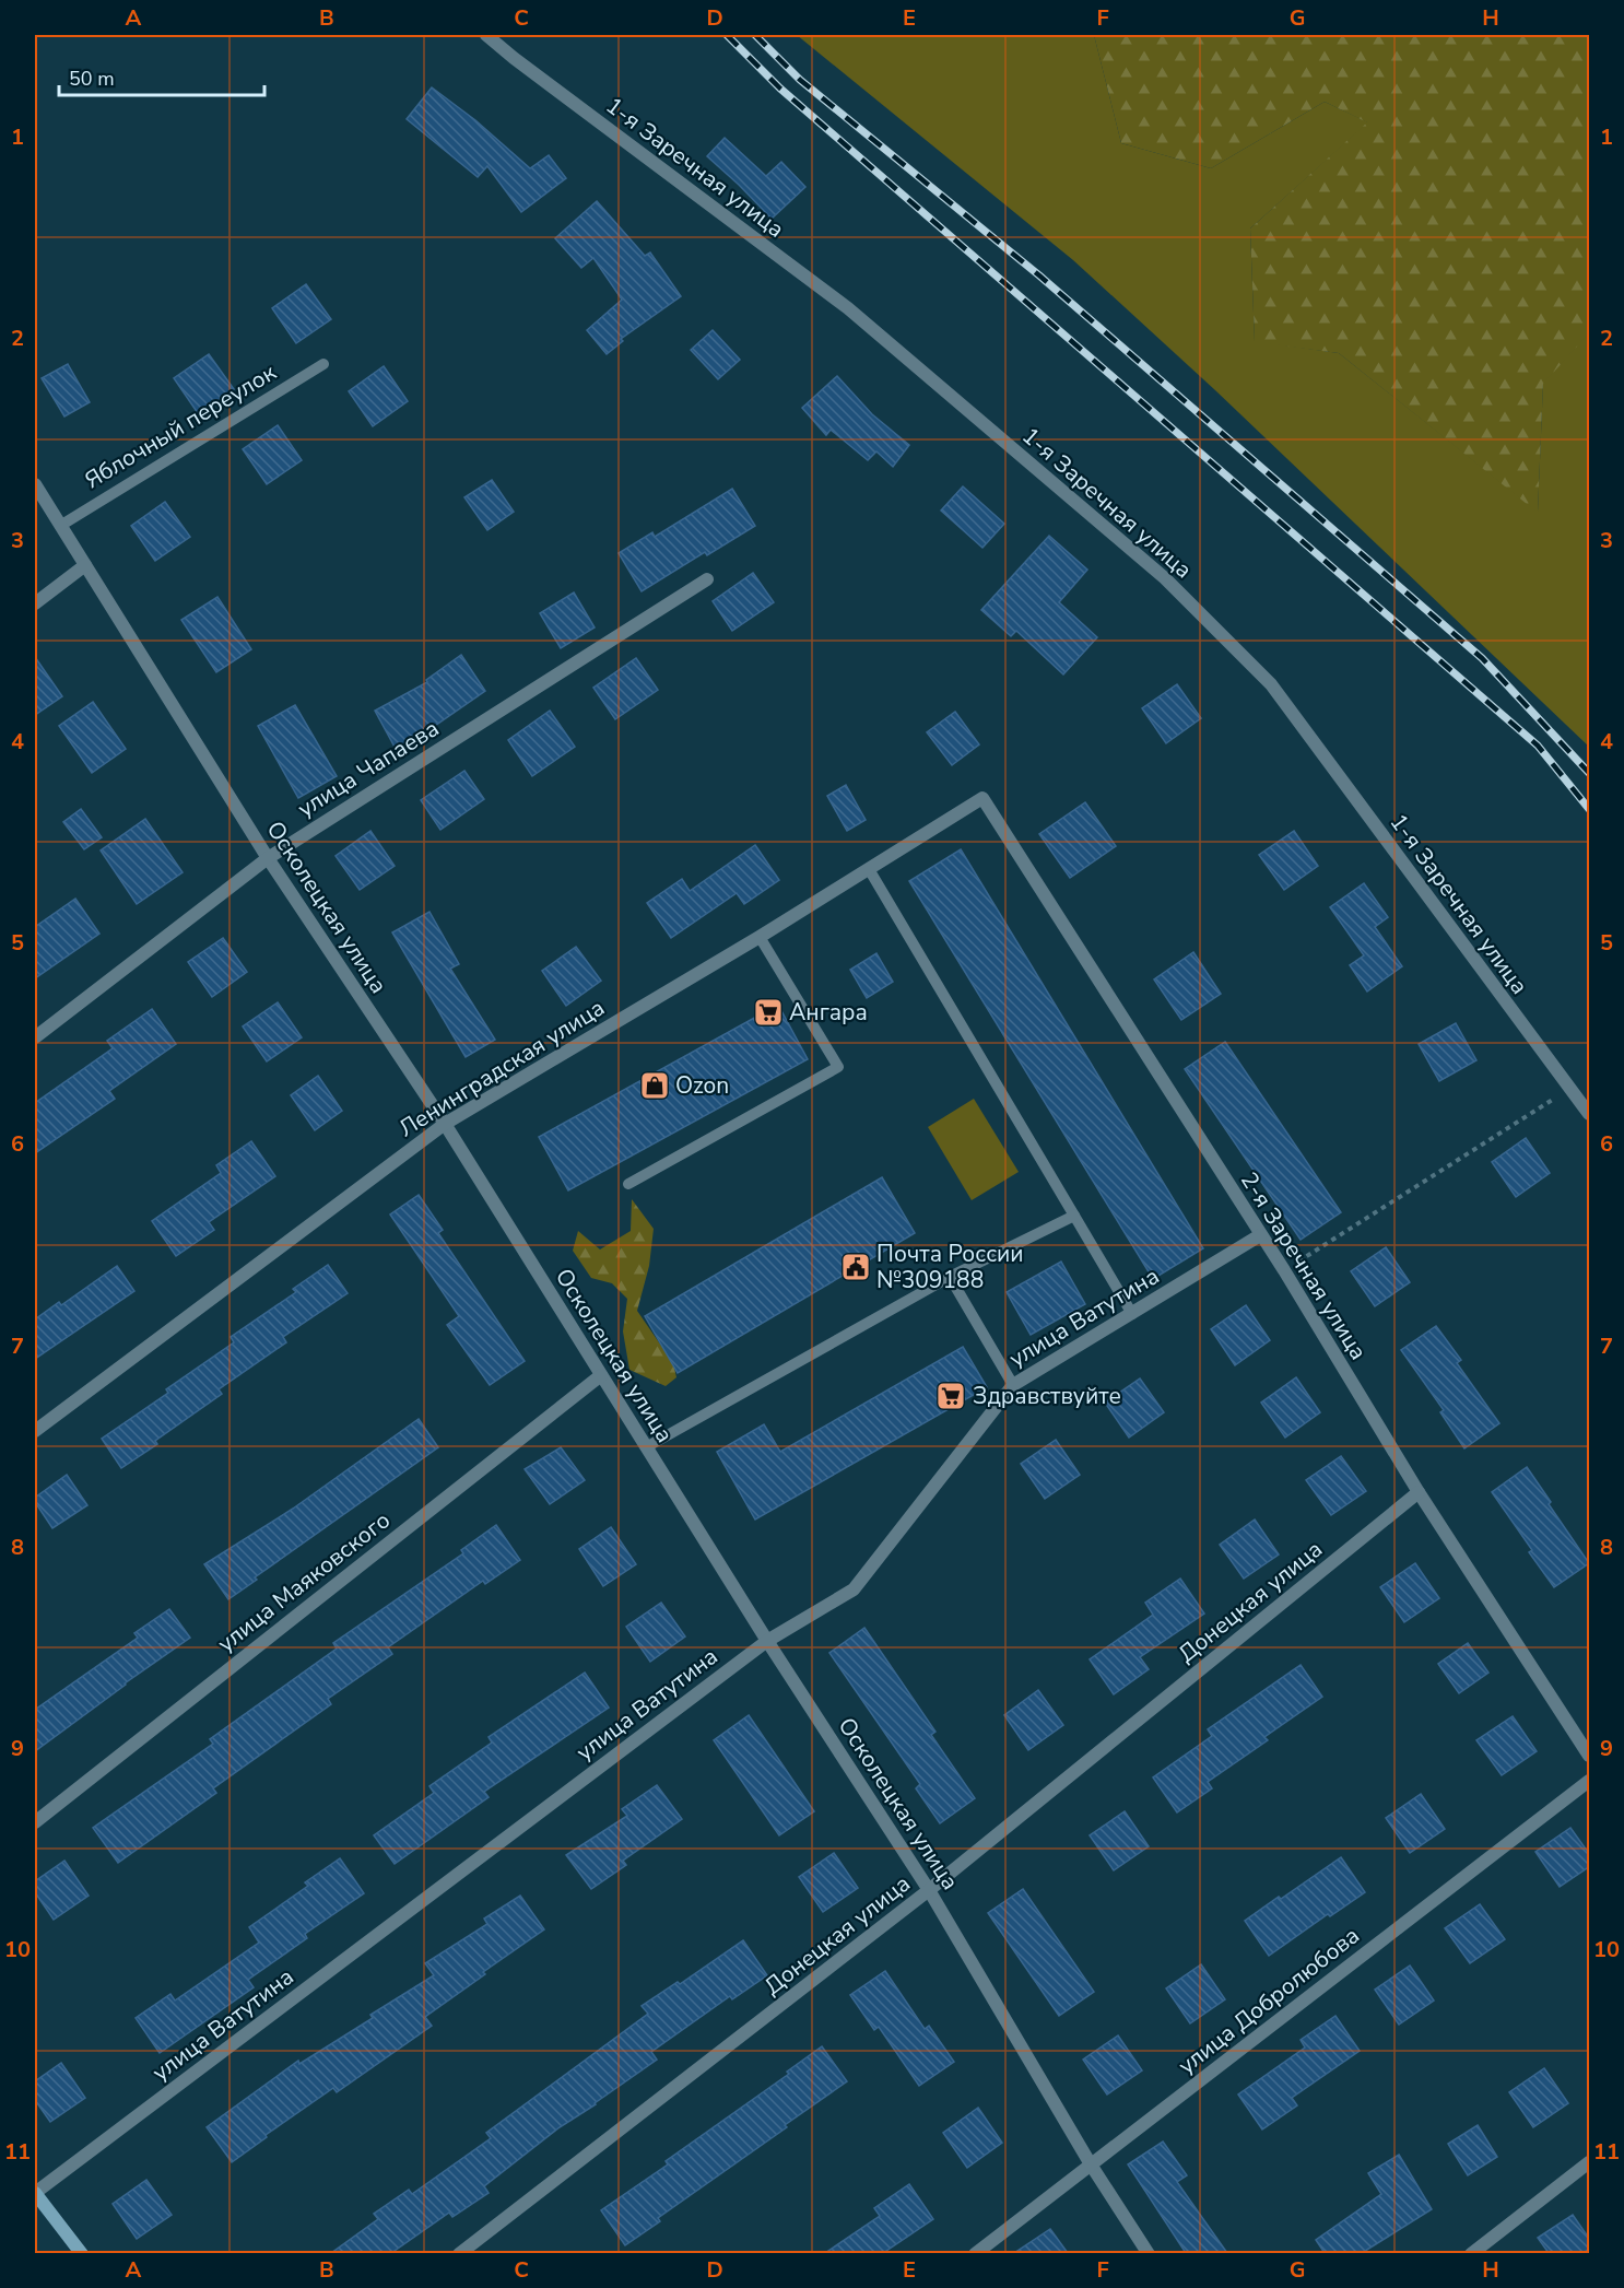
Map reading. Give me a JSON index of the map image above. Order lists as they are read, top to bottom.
{
  "streets": {
    "street": [
      "1-я Заречная улица",
      "улица Чапаева",
      "Осколецкая улица",
      "Ленинградская улица",
      "2-я Заречная улица",
      "улица Ватутина",
      "улица Маяковского",
      "Донецкая улица",
      "улица Добролюбова"
    ],
    "lane": ["Яблочный переулок"]
  },
  "crossings": [
    ["Яблочный переулок", "Осколецкая улица"],
    ["улица Чапаева", "Осколецкая улица"],
    ["Осколецкая улица", "Ленинградская улица"],
    ["Осколецкая улица", "улица Ватутина"],
    ["Осколецкая улица", "улица Маяковского"],
    ["Осколецкая улица", "Донецкая улица"],
    ["Осколецкая улица", "улица Добролюбова"],
    ["Ленинградская улица", "2-я Заречная улица"],
    ["2-я Заречная улица", "улица Ватутина"],
    ["2-я Заречная улица", "Донецкая улица"]
  ],
  "places": {
    "supermarket": ["Ангара", "Здравствуйте"],
    "shop": ["Ozon"],
    "public building": ["Почта России №309188"]
  },
  "scale_bar": "50 m",
  "grid": {
    "columns": [
      "A",
      "B",
      "C",
      "D",
      "E",
      "F",
      "G",
      "H"
    ],
    "rows": [
      "1",
      "2",
      "3",
      "4",
      "5",
      "6",
      "7",
      "8",
      "9",
      "10",
      "11"
    ]
  }
}
